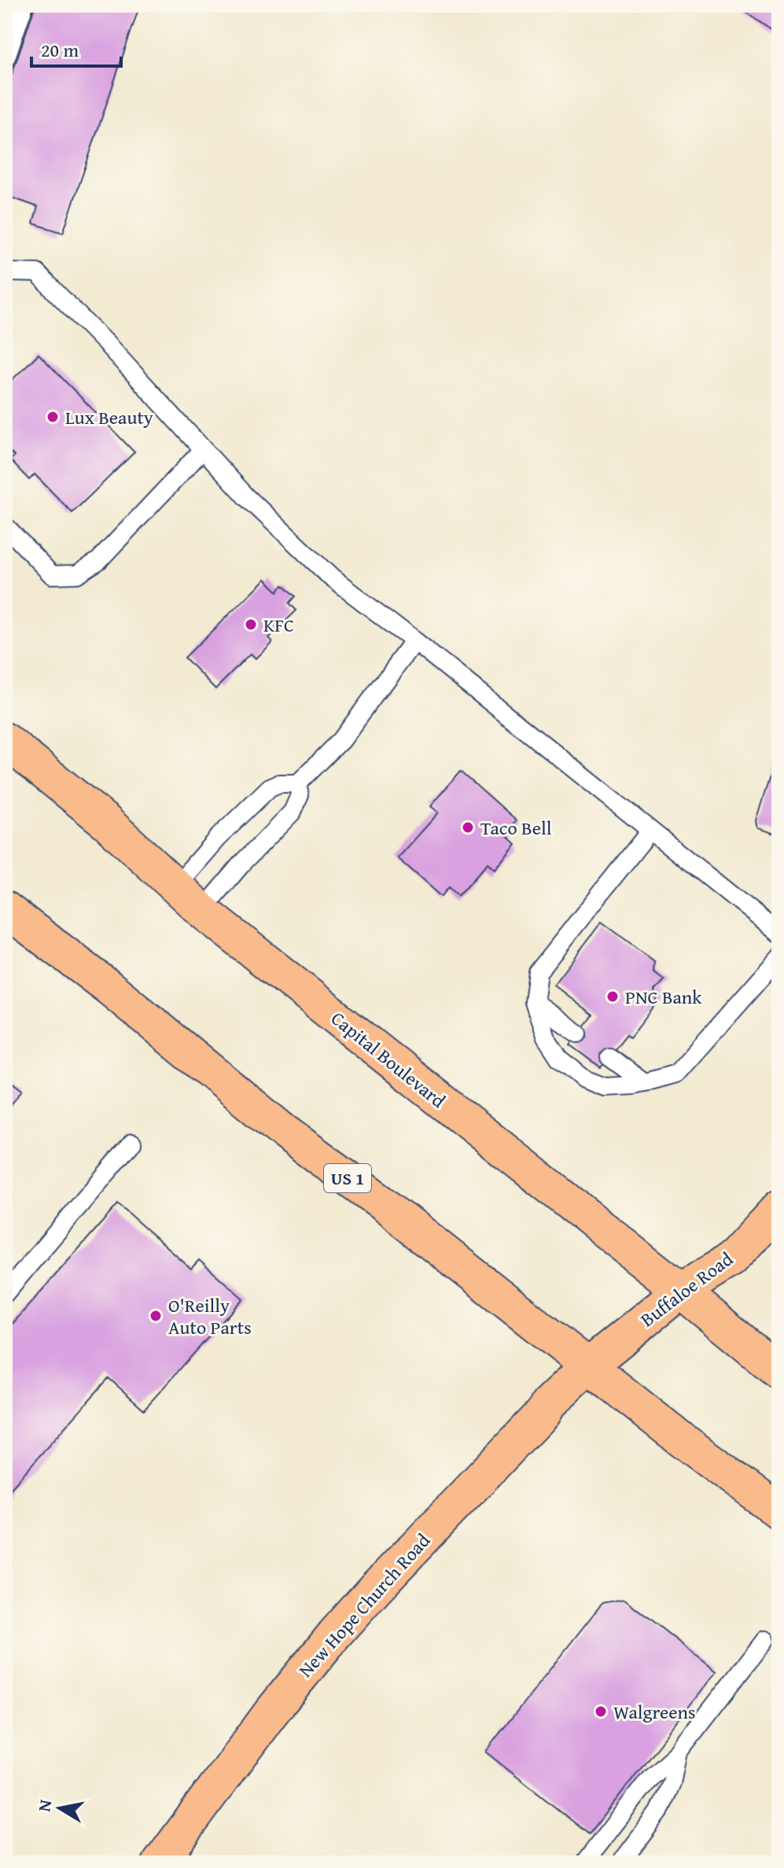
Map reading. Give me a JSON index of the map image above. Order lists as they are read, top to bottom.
{
  "streets": {
    "main road": [
      "Capital Boulevard",
      "US 1",
      "Buffaloe Road",
      "New Hope Church Road"
    ]
  },
  "crossings": [
    ["Capital Boulevard", "Buffaloe Road"],
    ["US 1", "Buffaloe Road"],
    ["US 1", "New Hope Church Road"],
    ["Buffaloe Road", "New Hope Church Road"]
  ],
  "places": [
    "Lux Beauty",
    "KFC",
    "Taco Bell",
    "PNC Bank",
    "O'Reilly Auto Parts",
    "Walgreens"
  ],
  "scale_bar": "20 m",
  "north": "left"
}
